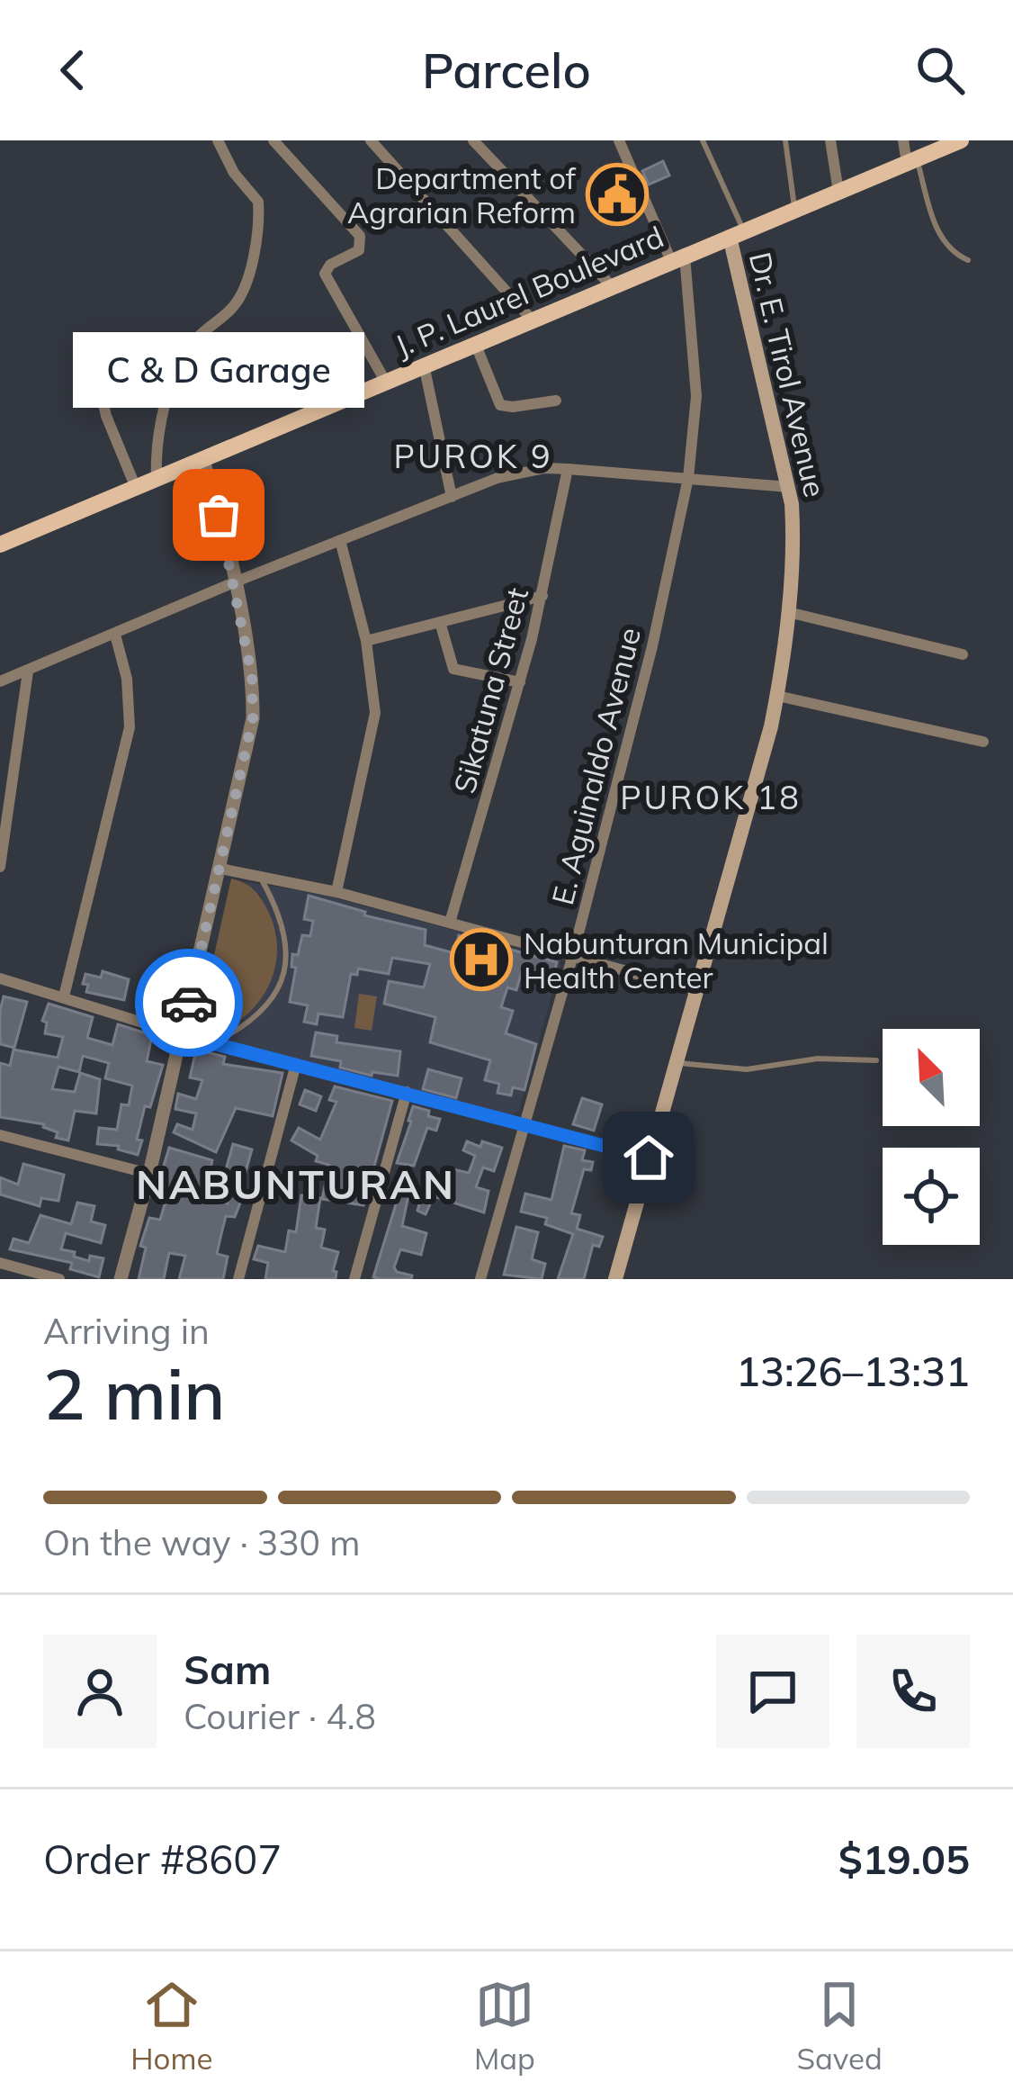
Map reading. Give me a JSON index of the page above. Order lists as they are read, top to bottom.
{
  "streets": {
    "main road": ["J. P. Laurel Boulevard", "Dr. E. Tirol Avenue"],
    "street": ["Sikatuna Street", "E. Aguinaldo Avenue"]
  },
  "crossings": [
    ["J. P. Laurel Boulevard", "Dr. E. Tirol Avenue"],
    ["J. P. Laurel Boulevard", "E. Aguinaldo Avenue"]
  ],
  "districts": ["PUROK 9", "PUROK 18", "NABUNTURAN"],
  "places": {
    "public building": ["Department of Agrarian Reform"],
    "other": ["C & D Garage"],
    "hospital": ["Nabunturan Municipal Health Center"]
  },
  "north": "top left",
  "page": {
    "header": "Parcelo",
    "bubble": "C & D Garage",
    "heading": ["2 min", "Arriving in", "13:26–13:31"],
    "panel": [
      "Sam",
      "Courier · 4.8",
      "Order #8607",
      "$19.05"
    ],
    "bar": "On the way · 330 m",
    "tabs": ["Home", "Map", "Saved"]
  }
}
